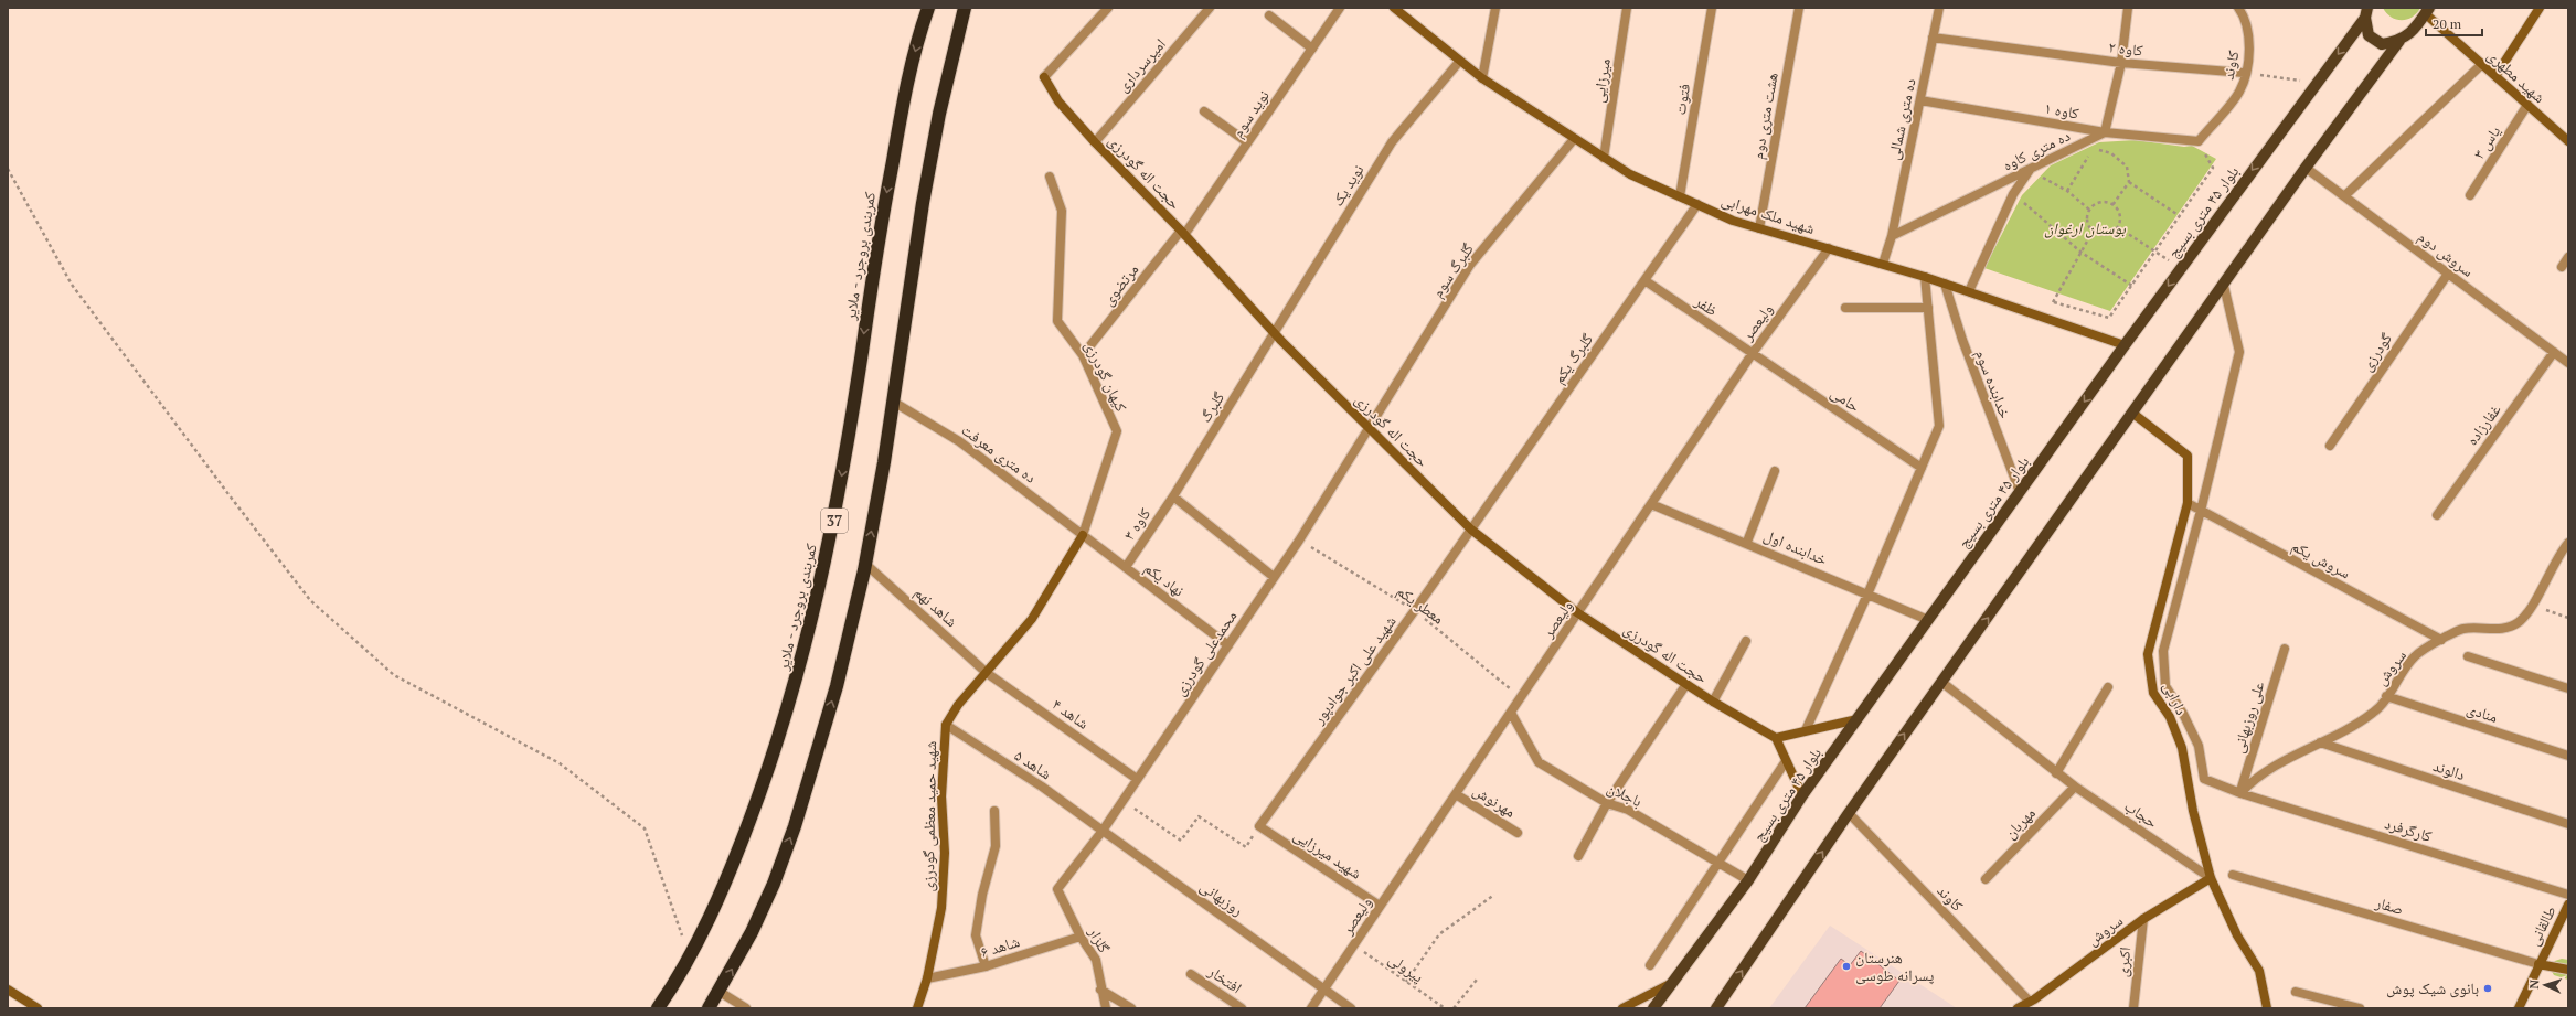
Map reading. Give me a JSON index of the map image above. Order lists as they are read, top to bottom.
{
  "streets": {
    "highway": ["کمربندی بروجرد - ملایر", "37"],
    "main road": ["بلوار ۴۵ متری بسیج"],
    "street": [
      "کاوه ۲",
      "امیرسرداری",
      "کاوند",
      "شهید مطهری",
      "میرزایی",
      "فتوت",
      "کاوه ۱",
      "نوید سوم",
      "هشت متری دوم",
      "ده متری شمالی",
      "یاس ۳",
      "ده متری کاوه",
      "حجت اله گودرزی",
      "نوید یک",
      "شهید ملک مهرابی",
      "سروش دوم",
      "گلبرگ سوم",
      "مرتضوی",
      "ظفر",
      "ولیعصر",
      "گودرزی",
      "گلبرگ یکم",
      "کیهان گودرزی",
      "خدابنده سوم",
      "حامی",
      "گلبرگ",
      "غفارزاده",
      "ده متری معرفت",
      "کاوه ۳",
      "خدابنده اول",
      "سروش یکم",
      "نهاد یکم",
      "شاهد نهم",
      "محمدعلی گودرزی",
      "سروش",
      "شهید علی اکبر جوادپور",
      "دارابی",
      "منادی",
      "شاهد ۴",
      "علی روزبهانی",
      "شاهد ۵",
      "دالوند",
      "باجلان",
      "مهرنوش",
      "حجاب",
      "شهید حمید معظمی گودرزی",
      "مهربان",
      "کارگرفرد",
      "شهید میرزایی",
      "روزبهانی",
      "صفار",
      "طالقانی",
      "گلزار",
      "شاهد ۶",
      "اکبری",
      "افتخار"
    ],
    "path": ["معطر یکم", "پیرولی"]
  },
  "crossings": [
    ["کاوه ۲", "کاوند"],
    ["کاوه ۲", "ده متری شمالی"],
    ["امیرسرداری", "حجت اله گودرزی"],
    ["کاوند", "کاوه ۱"],
    ["کاوند", "سروش"],
    ["شهید مطهری", "یاس ۳"],
    ["میرزایی", "شهید ملک مهرابی"],
    ["فتوت", "شهید ملک مهرابی"],
    ["کاوه ۱", "ده متری شمالی"],
    ["کاوه ۱", "ده متری کاوه"],
    ["نوید سوم", "حجت اله گودرزی"],
    ["نوید سوم", "مرتضوی"],
    ["هشت متری دوم", "شهید ملک مهرابی"],
    ["ده متری شمالی", "ده متری کاوه"],
    ["حجت اله گودرزی", "نوید یک"],
    ["حجت اله گودرزی", "گلبرگ سوم"],
    ["حجت اله گودرزی", "مرتضوی"],
    ["حجت اله گودرزی", "ولیعصر"],
    ["حجت اله گودرزی", "گلبرگ یکم"],
    ["حجت اله گودرزی", "گلبرگ"],
    ["حجت اله گودرزی", "محمدعلی گودرزی"],
    ["حجت اله گودرزی", "شهید علی اکبر جوادپور"],
    ["نوید یک", "شهید ملک مهرابی"],
    ["نوید یک", "گلبرگ"],
    ["بلوار ۴۵ متری بسیج", "شهید ملک مهرابی"],
    ["بلوار ۴۵ متری بسیج", "خدابنده سوم"],
    ["بلوار ۴۵ متری بسیج", "خدابنده اول"],
    ["بلوار ۴۵ متری بسیج", "باجلان"],
    ["شهید ملک مهرابی", "گلبرگ سوم"],
    ["شهید ملک مهرابی", "ولیعصر"],
    ["شهید ملک مهرابی", "گلبرگ یکم"],
    ["شهید ملک مهرابی", "خدابنده سوم"],
    ["سروش دوم", "گودرزی"],
    ["سروش دوم", "غفارزاده"],
    ["گلبرگ سوم", "محمدعلی گودرزی"],
    ["مرتضوی", "کیهان گودرزی"],
    ["ظفر", "ولیعصر"],
    ["ظفر", "گلبرگ یکم"],
    ["ظفر", "حامی"],
    ["ولیعصر", "حامی"],
    ["ولیعصر", "خدابنده اول"],
    ["ولیعصر", "معطر یکم"],
    ["ولیعصر", "باجلان"],
    ["ولیعصر", "مهرنوش"],
    ["ولیعصر", "شهید میرزایی"],
    ["ولیعصر", "روزبهانی"],
    ["ولیعصر", "پیرولی"],
    ["گلبرگ یکم", "شهید علی اکبر جوادپور"],
    ["کیهان گودرزی", "ده متری معرفت"],
    ["کیهان گودرزی", "نهاد یکم"],
    ["کیهان گودرزی", "شهید حمید معظمی گودرزی"],
    ["گلبرگ", "کاوه ۳"],
    ["ده متری معرفت", "37"],
    ["ده متری معرفت", "نهاد یکم"],
    ["ده متری معرفت", "شهید حمید معظمی گودرزی"],
    ["37", "شاهد نهم"],
    ["کاوه ۳", "نهاد یکم"],
    ["سروش یکم", "سروش"],
    ["سروش یکم", "دارابی"],
    ["سروش یکم", "کارگرفرد"],
    ["نهاد یکم", "محمدعلی گودرزی"],
    ["نهاد یکم", "شهید حمید معظمی گودرزی"],
    ["معطر یکم", "محمدعلی گودرزی"],
    ["معطر یکم", "شهید علی اکبر جوادپور"],
    ["شاهد نهم", "شاهد ۴"],
    ["شاهد نهم", "شهید حمید معظمی گودرزی"],
    ["محمدعلی گودرزی", "شاهد ۴"],
    ["محمدعلی گودرزی", "شاهد ۵"],
    ["محمدعلی گودرزی", "روزبهانی"],
    ["محمدعلی گودرزی", "گلزار"],
    ["سروش", "دارابی"],
    ["سروش", "منادی"],
    ["سروش", "علی روزبهانی"],
    ["سروش", "دالوند"],
    ["سروش", "حجاب"],
    ["سروش", "کارگرفرد"],
    ["سروش", "اکبری"],
    ["شهید علی اکبر جوادپور", "شهید میرزایی"],
    ["دارابی", "حجاب"],
    ["شاهد ۴", "شهید حمید معظمی گودرزی"],
    ["علی روزبهانی", "کارگرفرد"],
    ["شاهد ۵", "شهید حمید معظمی گودرزی"],
    ["شاهد ۵", "روزبهانی"],
    ["حجاب", "مهربان"],
    ["شهید حمید معظمی گودرزی", "شاهد ۶"],
    ["صفار", "طالقانی"],
    ["گلزار", "شاهد ۶"]
  ],
  "parks": ["بوستان ارغوان"],
  "places": ["هنرستان پسرانه طوسی", "بانوی شیک پوش"],
  "scale_bar": "20 m",
  "north": "left"
}
